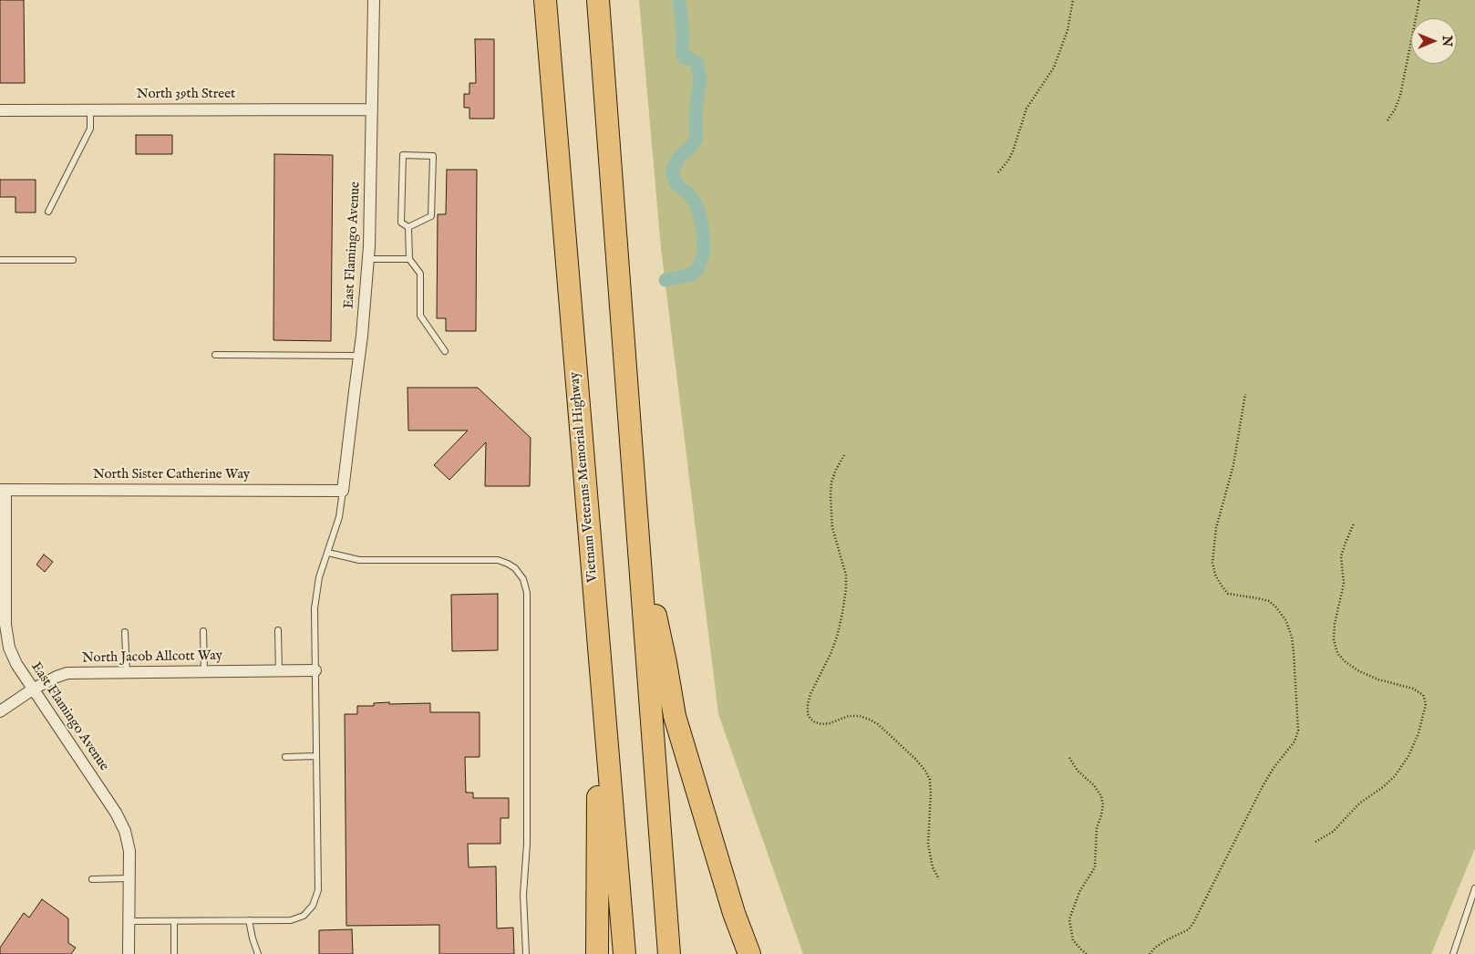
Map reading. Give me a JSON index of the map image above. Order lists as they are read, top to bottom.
{
  "streets": {
    "highway": ["Vietnam Veterans Memorial Highway"],
    "street": [
      "North 39th Street",
      "East Flamingo Avenue",
      "North Sister Catherine Way",
      "North Jacob Allcott Way"
    ]
  },
  "crossings": [
    ["North 39th Street", "East Flamingo Avenue"],
    ["East Flamingo Avenue", "North Sister Catherine Way"],
    ["East Flamingo Avenue", "North Jacob Allcott Way"]
  ],
  "north": "right"
}
